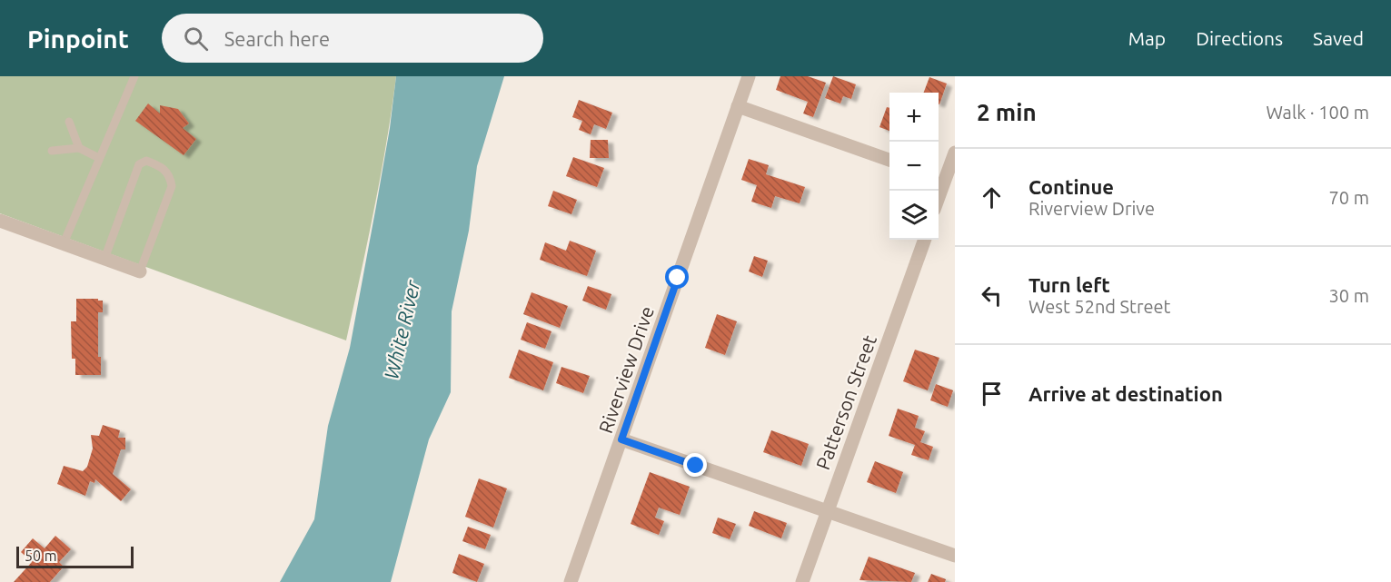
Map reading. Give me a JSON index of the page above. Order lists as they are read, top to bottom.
{
  "streets": {
    "street": ["Riverview Drive", "Patterson Street"]
  },
  "water": ["White River"],
  "scale_bar": "50 m",
  "page": {
    "header": "Pinpoint",
    "search": "Search here",
    "nav": ["Map", "Directions", "Saved"],
    "heading": ["2 min", "Walk · 100 m"],
    "map_buttons": ["+", "−"],
    "list": [
      ["Continue", "Riverview Drive", "70 m"],
      ["Turn left", "West 52nd Street", "30 m"],
      "Arrive at destination"
    ],
    "scale": "50 m"
  }
}
